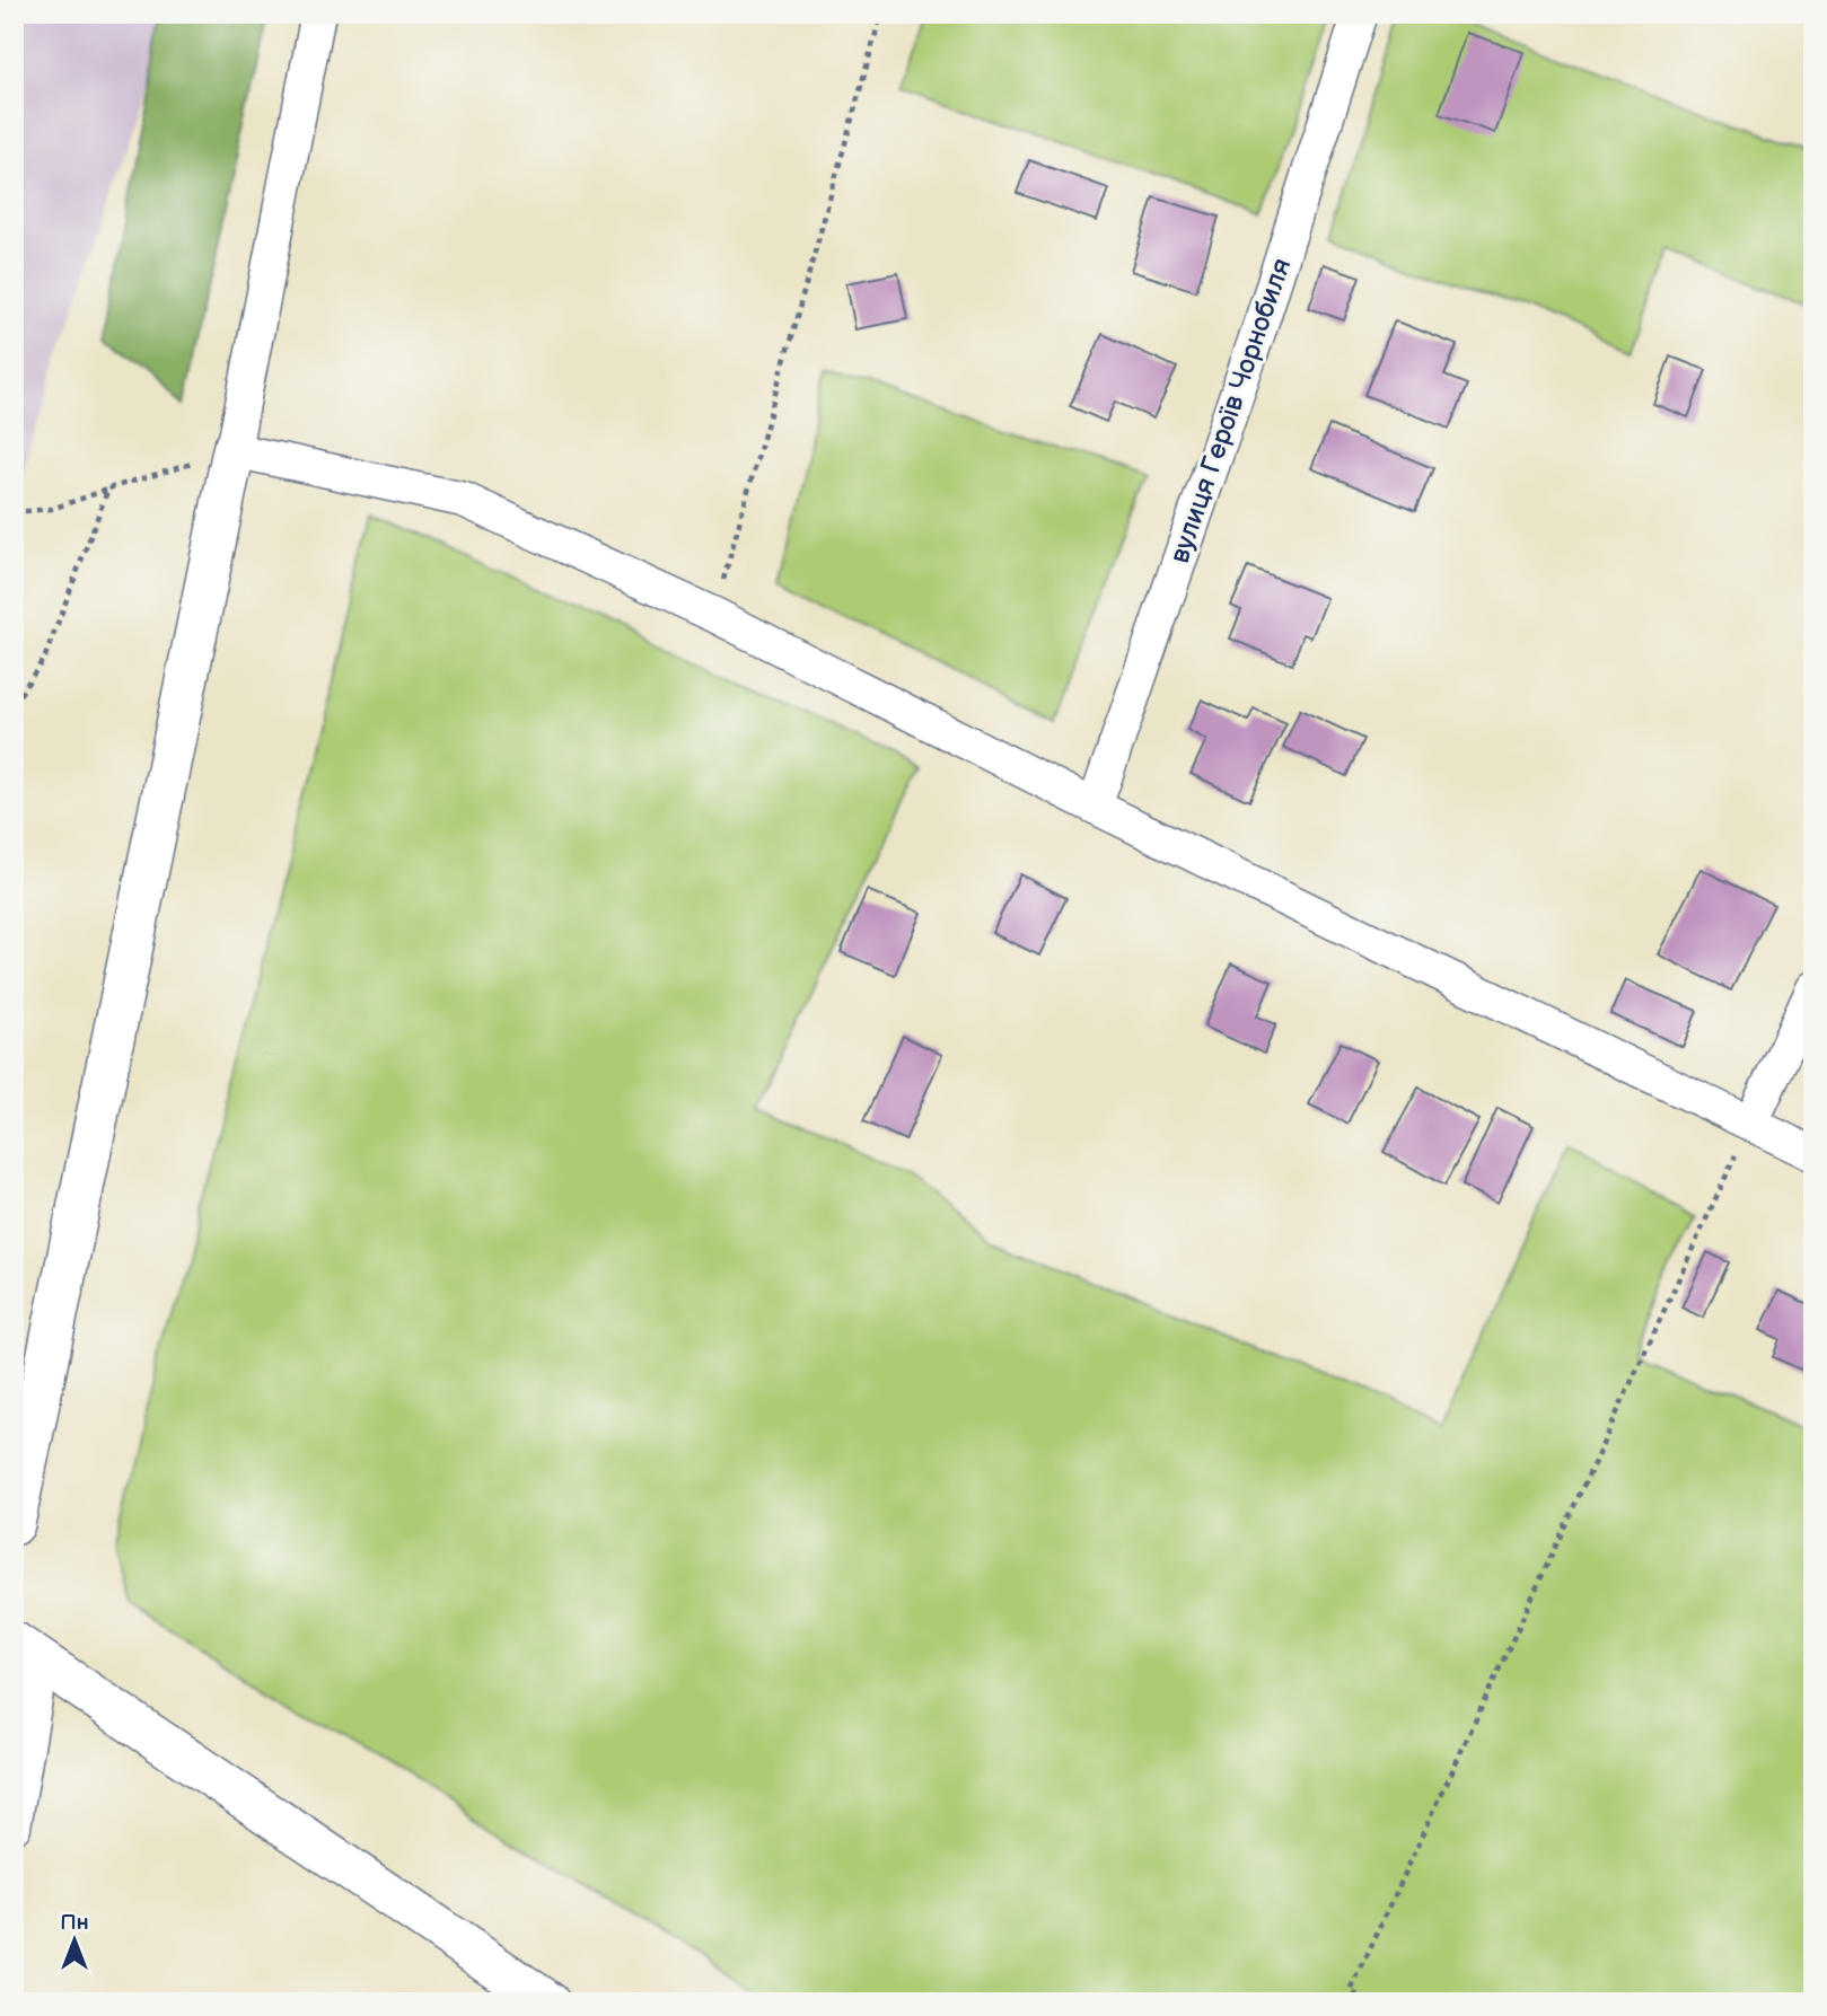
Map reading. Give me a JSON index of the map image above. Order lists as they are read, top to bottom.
{
  "streets": {
    "street": ["вулиця Героїв Чорнобиля"]
  },
  "north": "top"
}
